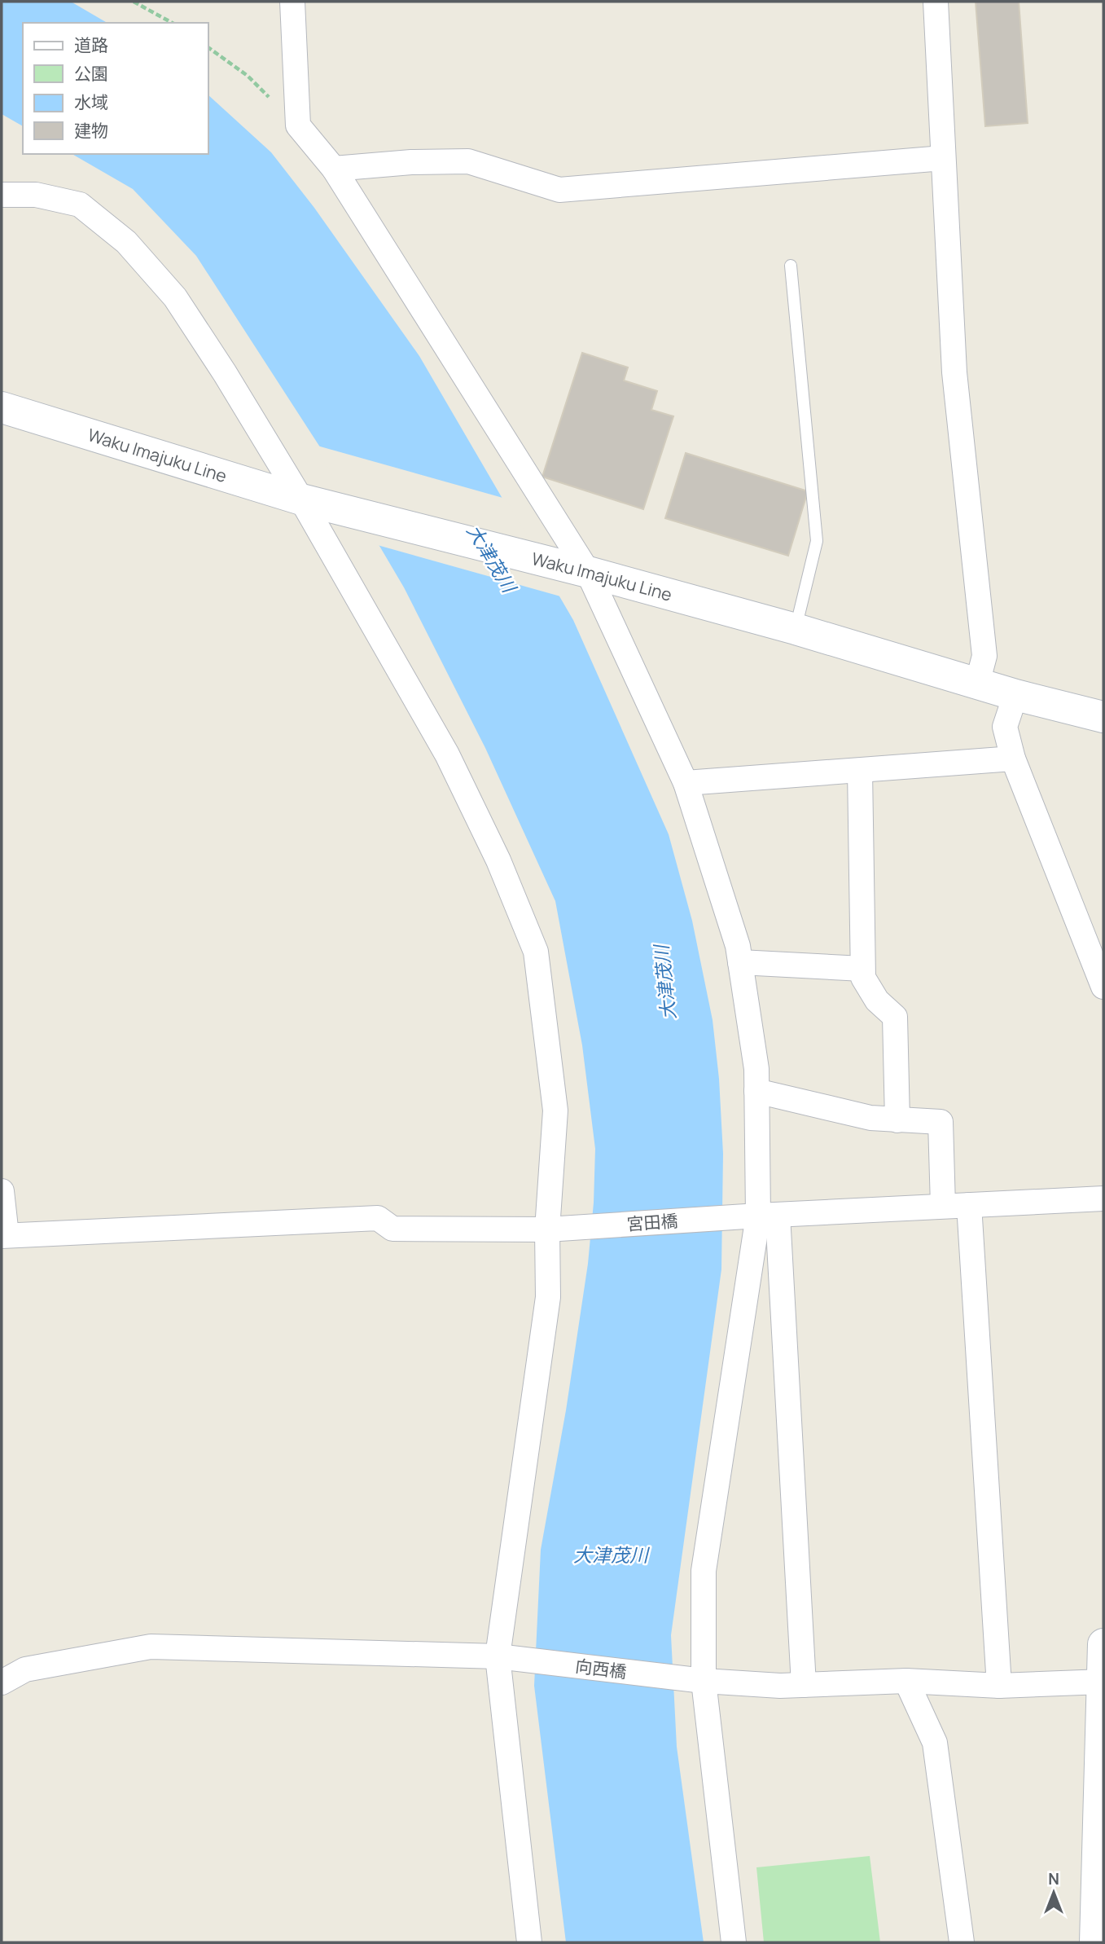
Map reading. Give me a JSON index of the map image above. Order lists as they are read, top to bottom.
{
  "streets": {
    "main road": ["Waku Imajuku Line"],
    "street": ["宮田橋", "向西橋"]
  },
  "water": ["大津茂川"],
  "legend": [
    "道路",
    "公園",
    "水域",
    "建物"
  ],
  "north": "top"
}
